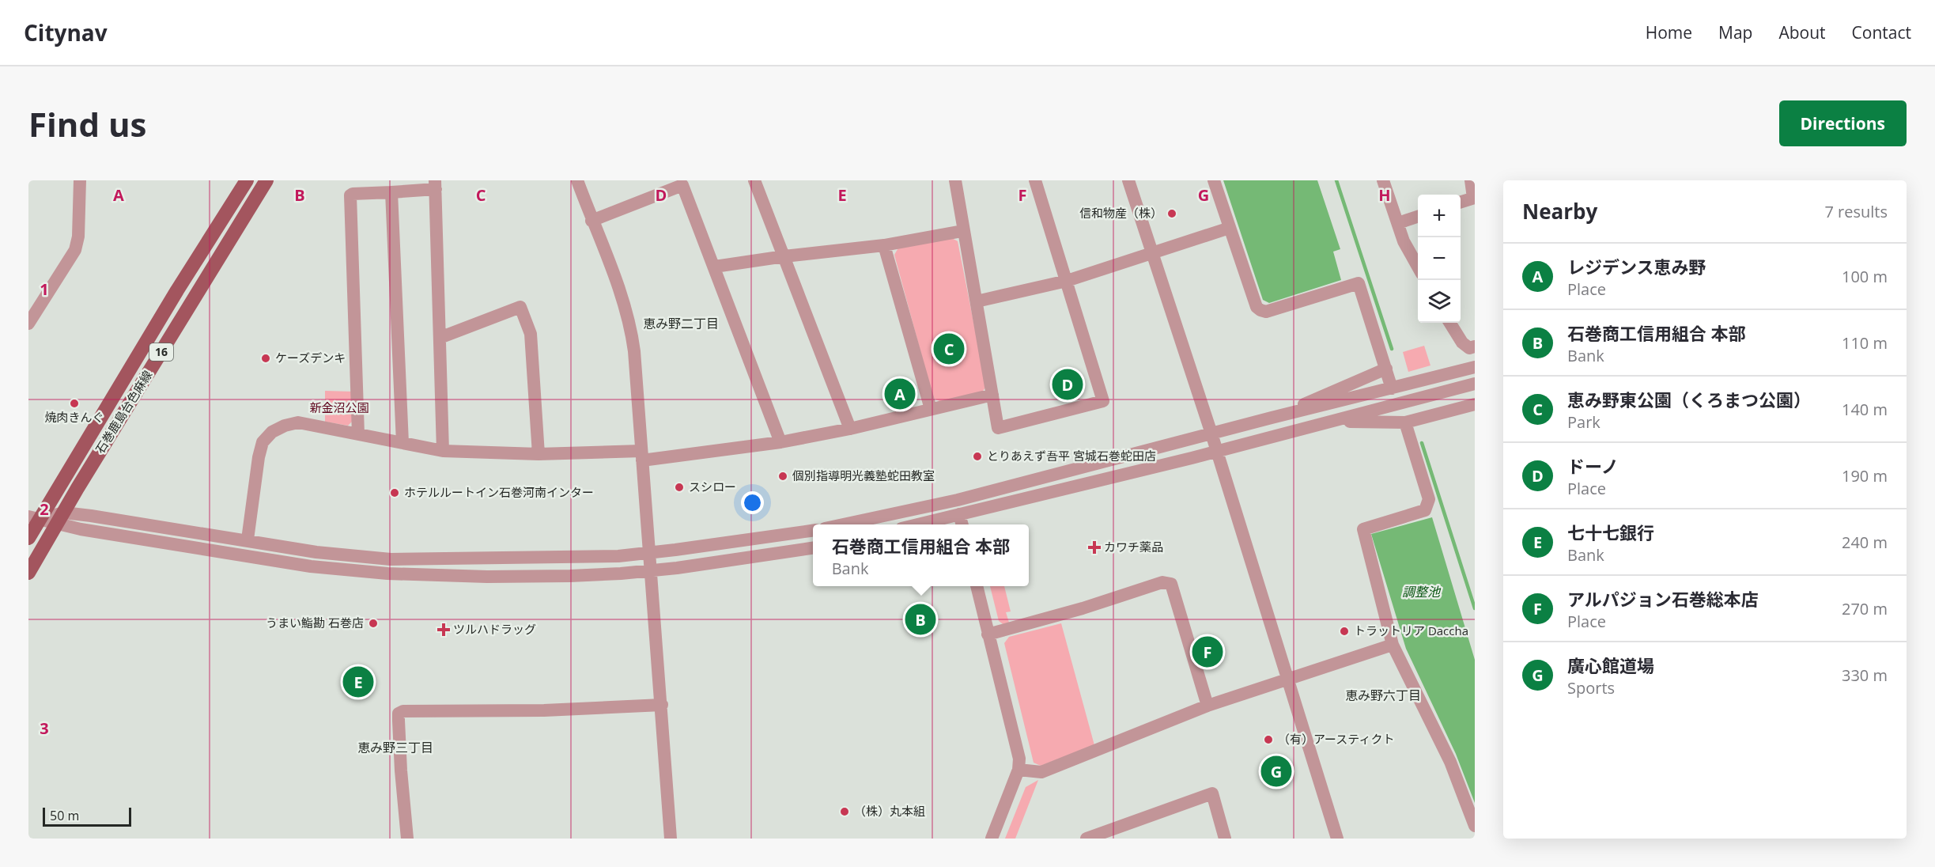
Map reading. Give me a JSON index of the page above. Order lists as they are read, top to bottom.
{
  "streets": {
    "main road": ["16", "石巻鹿島台色麻線"]
  },
  "districts": ["恵み野二丁目", "恵み野六丁目", "恵み野三丁目"],
  "water": ["調整池"],
  "parks": ["新金沼公園"],
  "places": {
    "other": [
      "信和物産（株）",
      "ケーズデンキ",
      "焼肉きんぐ",
      "とりあえず吾平 宮城石巻蛇田店",
      "個別指導明光義塾蛇田教室",
      "スシロー",
      "ホテルルートイン石巻河南インター",
      "うまい鮨勘 石巻店",
      "トラットリア Daccha",
      "（有）アースティクト",
      "（株）丸本組"
    ],
    "health": ["カワチ薬品", "ツルハドラッグ"]
  },
  "scale_bar": "50 m",
  "page": {
    "header": "Citynav",
    "nav": [
      "Home",
      "Map",
      "About",
      "Contact"
    ],
    "buttons": "Directions",
    "title": "Find us",
    "heading": ["Nearby", "7 results"],
    "map_buttons": ["+", "−"],
    "list": [
      {
        "mark": "A",
        "name": "レジデンス恵み野",
        "note": "Place",
        "value": "100 m"
      },
      {
        "mark": "B",
        "name": "石巻商工信用組合 本部",
        "note": "Bank",
        "value": "110 m"
      },
      {
        "mark": "C",
        "name": "恵み野東公園（くろまつ公園）",
        "note": "Park",
        "value": "140 m"
      },
      {
        "mark": "D",
        "name": "ドーノ",
        "note": "Place",
        "value": "190 m"
      },
      {
        "mark": "E",
        "name": "七十七銀行",
        "note": "Bank",
        "value": "240 m"
      },
      {
        "mark": "F",
        "name": "アルパジョン石巻総本店",
        "note": "Place",
        "value": "270 m"
      },
      {
        "mark": "G",
        "name": "廣心館道場",
        "note": "Sports",
        "value": "330 m"
      }
    ],
    "pins": [
      "C",
      "D",
      "A",
      "B",
      "F",
      "E",
      "G"
    ],
    "popup": ["石巻商工信用組合 本部", "Bank"],
    "scale": "50 m"
  },
  "grid": {
    "columns": [
      "A",
      "B",
      "C",
      "D",
      "E",
      "F",
      "G",
      "H"
    ],
    "rows": ["1", "2", "3"]
  }
}
